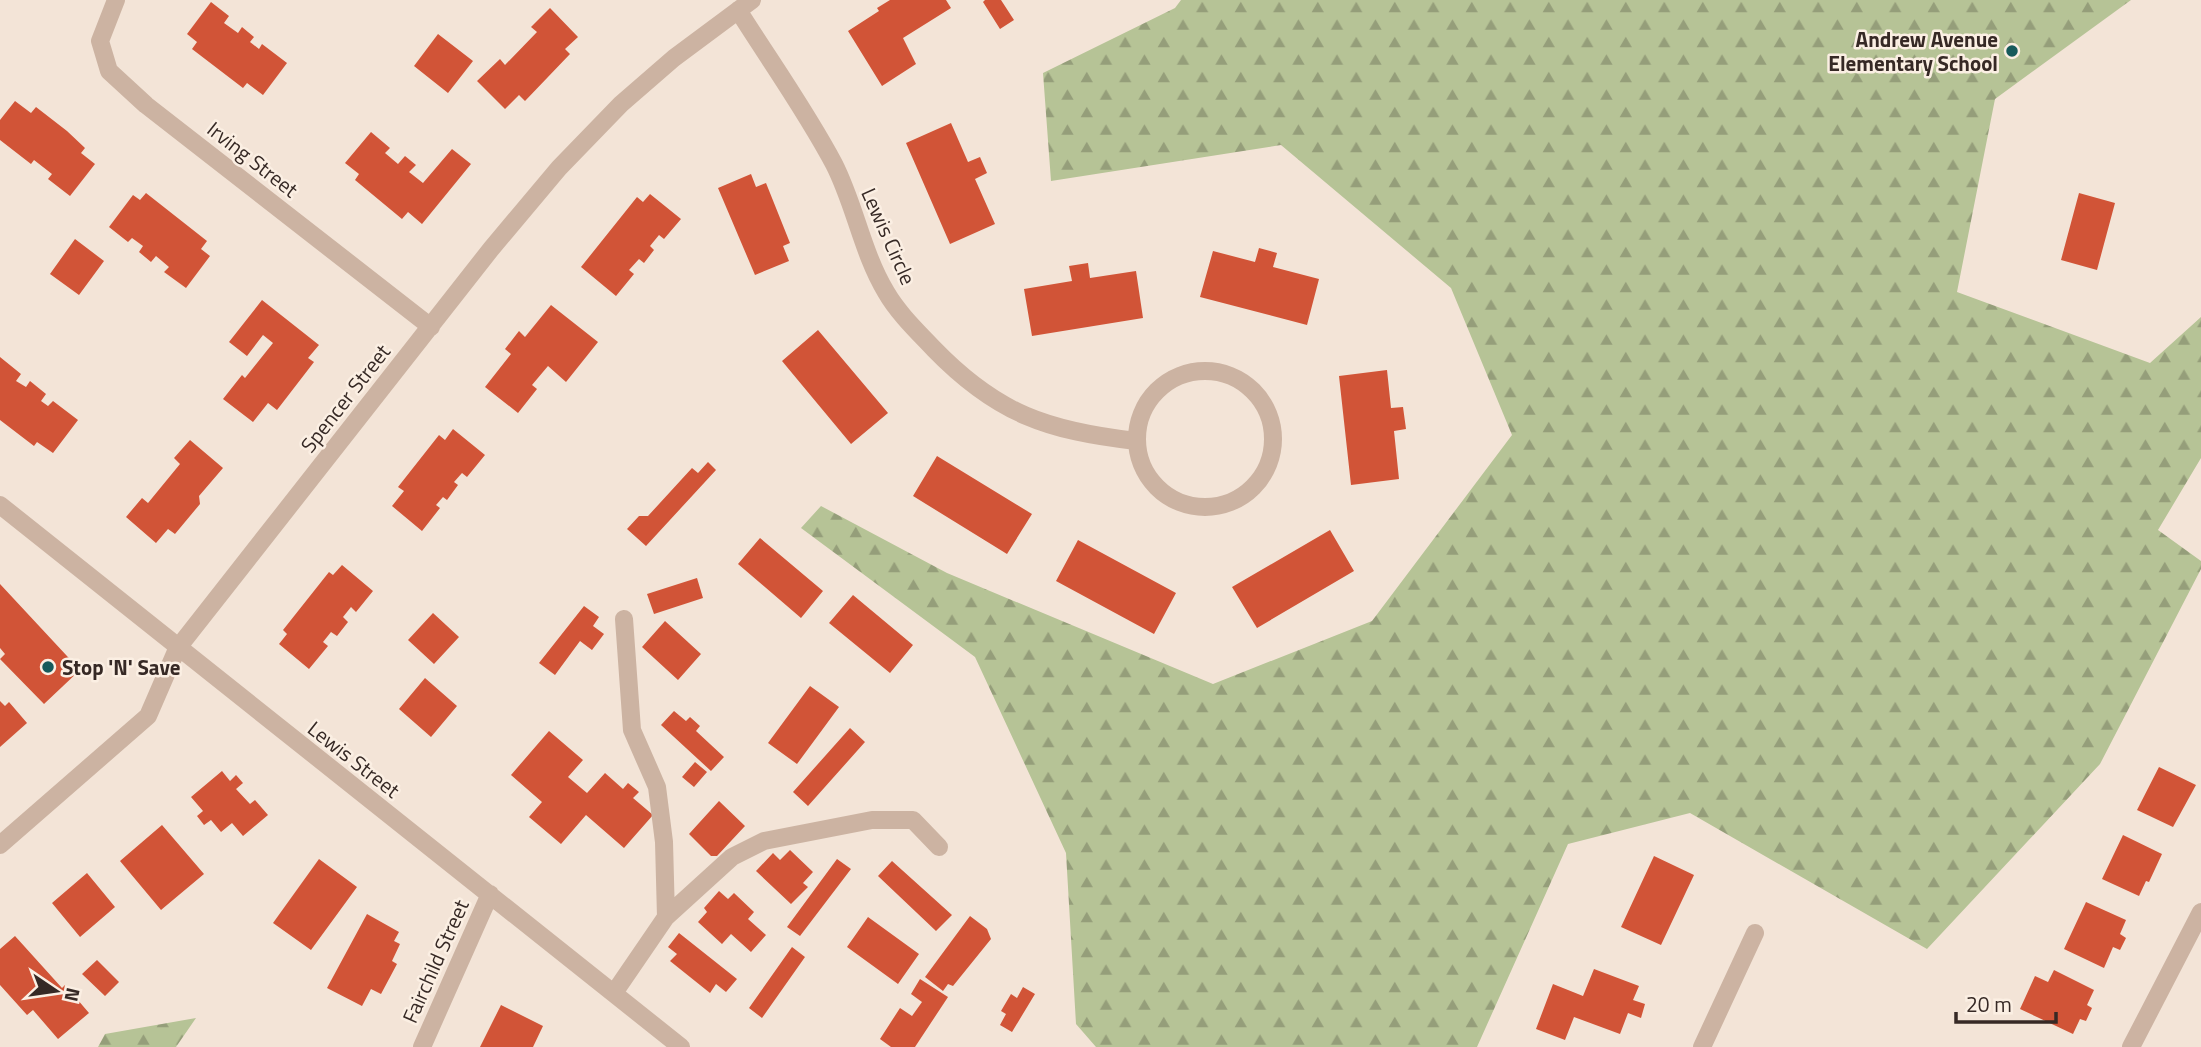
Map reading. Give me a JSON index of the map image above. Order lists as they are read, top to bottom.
{
  "streets": {
    "street": [
      "Irving Street",
      "Lewis Circle",
      "Spencer Street",
      "Lewis Street",
      "Fairchild Street"
    ]
  },
  "crossings": [
    ["Irving Street", "Spencer Street"],
    ["Lewis Circle", "Spencer Street"],
    ["Spencer Street", "Lewis Street"],
    ["Lewis Street", "Fairchild Street"]
  ],
  "places": ["Andrew Avenue Elementary School", "Stop 'N' Save"],
  "scale_bar": "20 m",
  "north": "right"
}
